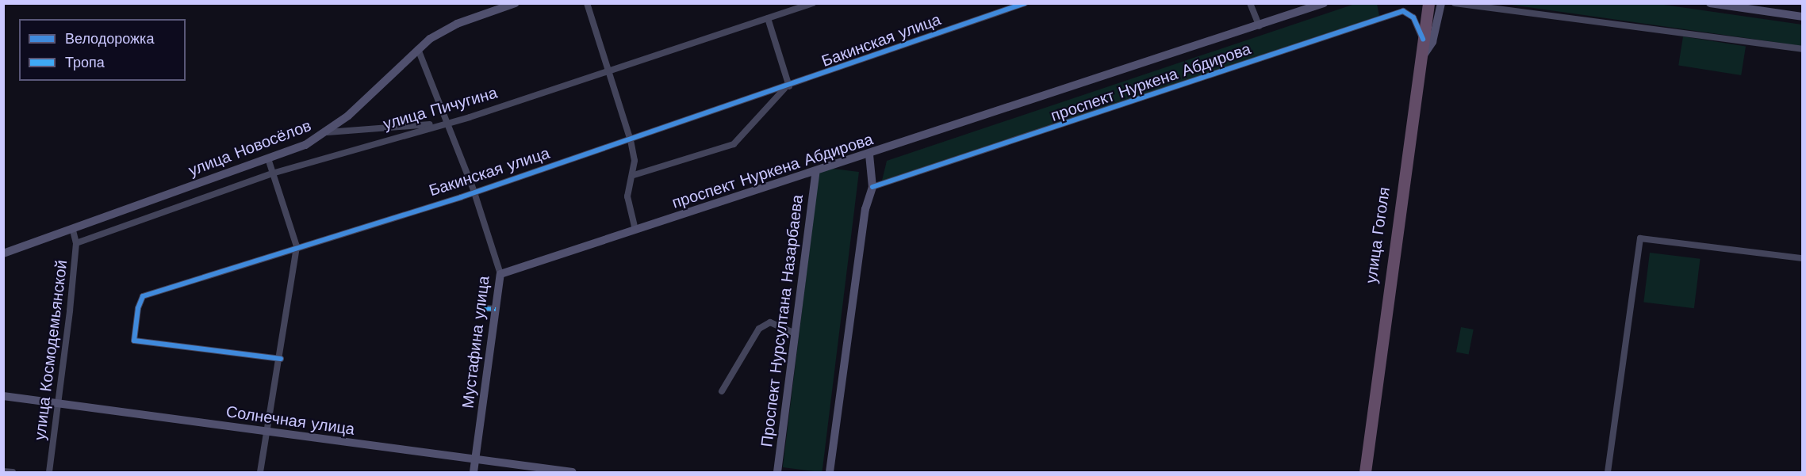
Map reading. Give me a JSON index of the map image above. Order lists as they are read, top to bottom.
{
  "streets": {
    "highway": ["улица Гоголя"],
    "main road": [
      "проспект Нуркена Абдирова",
      "улица Новосёлов",
      "Проспект Нурсултана Назарбаева",
      "Мустафина улица",
      "Солнечная улица"
    ],
    "street": ["Бакинская улица", "улица Пичугина", "улица Космодемьянской"]
  },
  "crossings": [
    ["Бакинская улица", "Мустафина улица"],
    ["проспект Нуркена Абдирова", "улица Гоголя"],
    ["проспект Нуркена Абдирова", "Проспект Нурсултана Назарбаева"],
    ["проспект Нуркена Абдирова", "Мустафина улица"],
    ["улица Пичугина", "Мустафина улица"],
    ["улица Пичугина", "улица Космодемьянской"],
    ["улица Новосёлов", "Мустафина улица"],
    ["улица Новосёлов", "улица Космодемьянской"],
    ["Мустафина улица", "Солнечная улица"],
    ["улица Космодемьянской", "Солнечная улица"]
  ],
  "legend": ["Велодорожка", "Тропа"]
}
